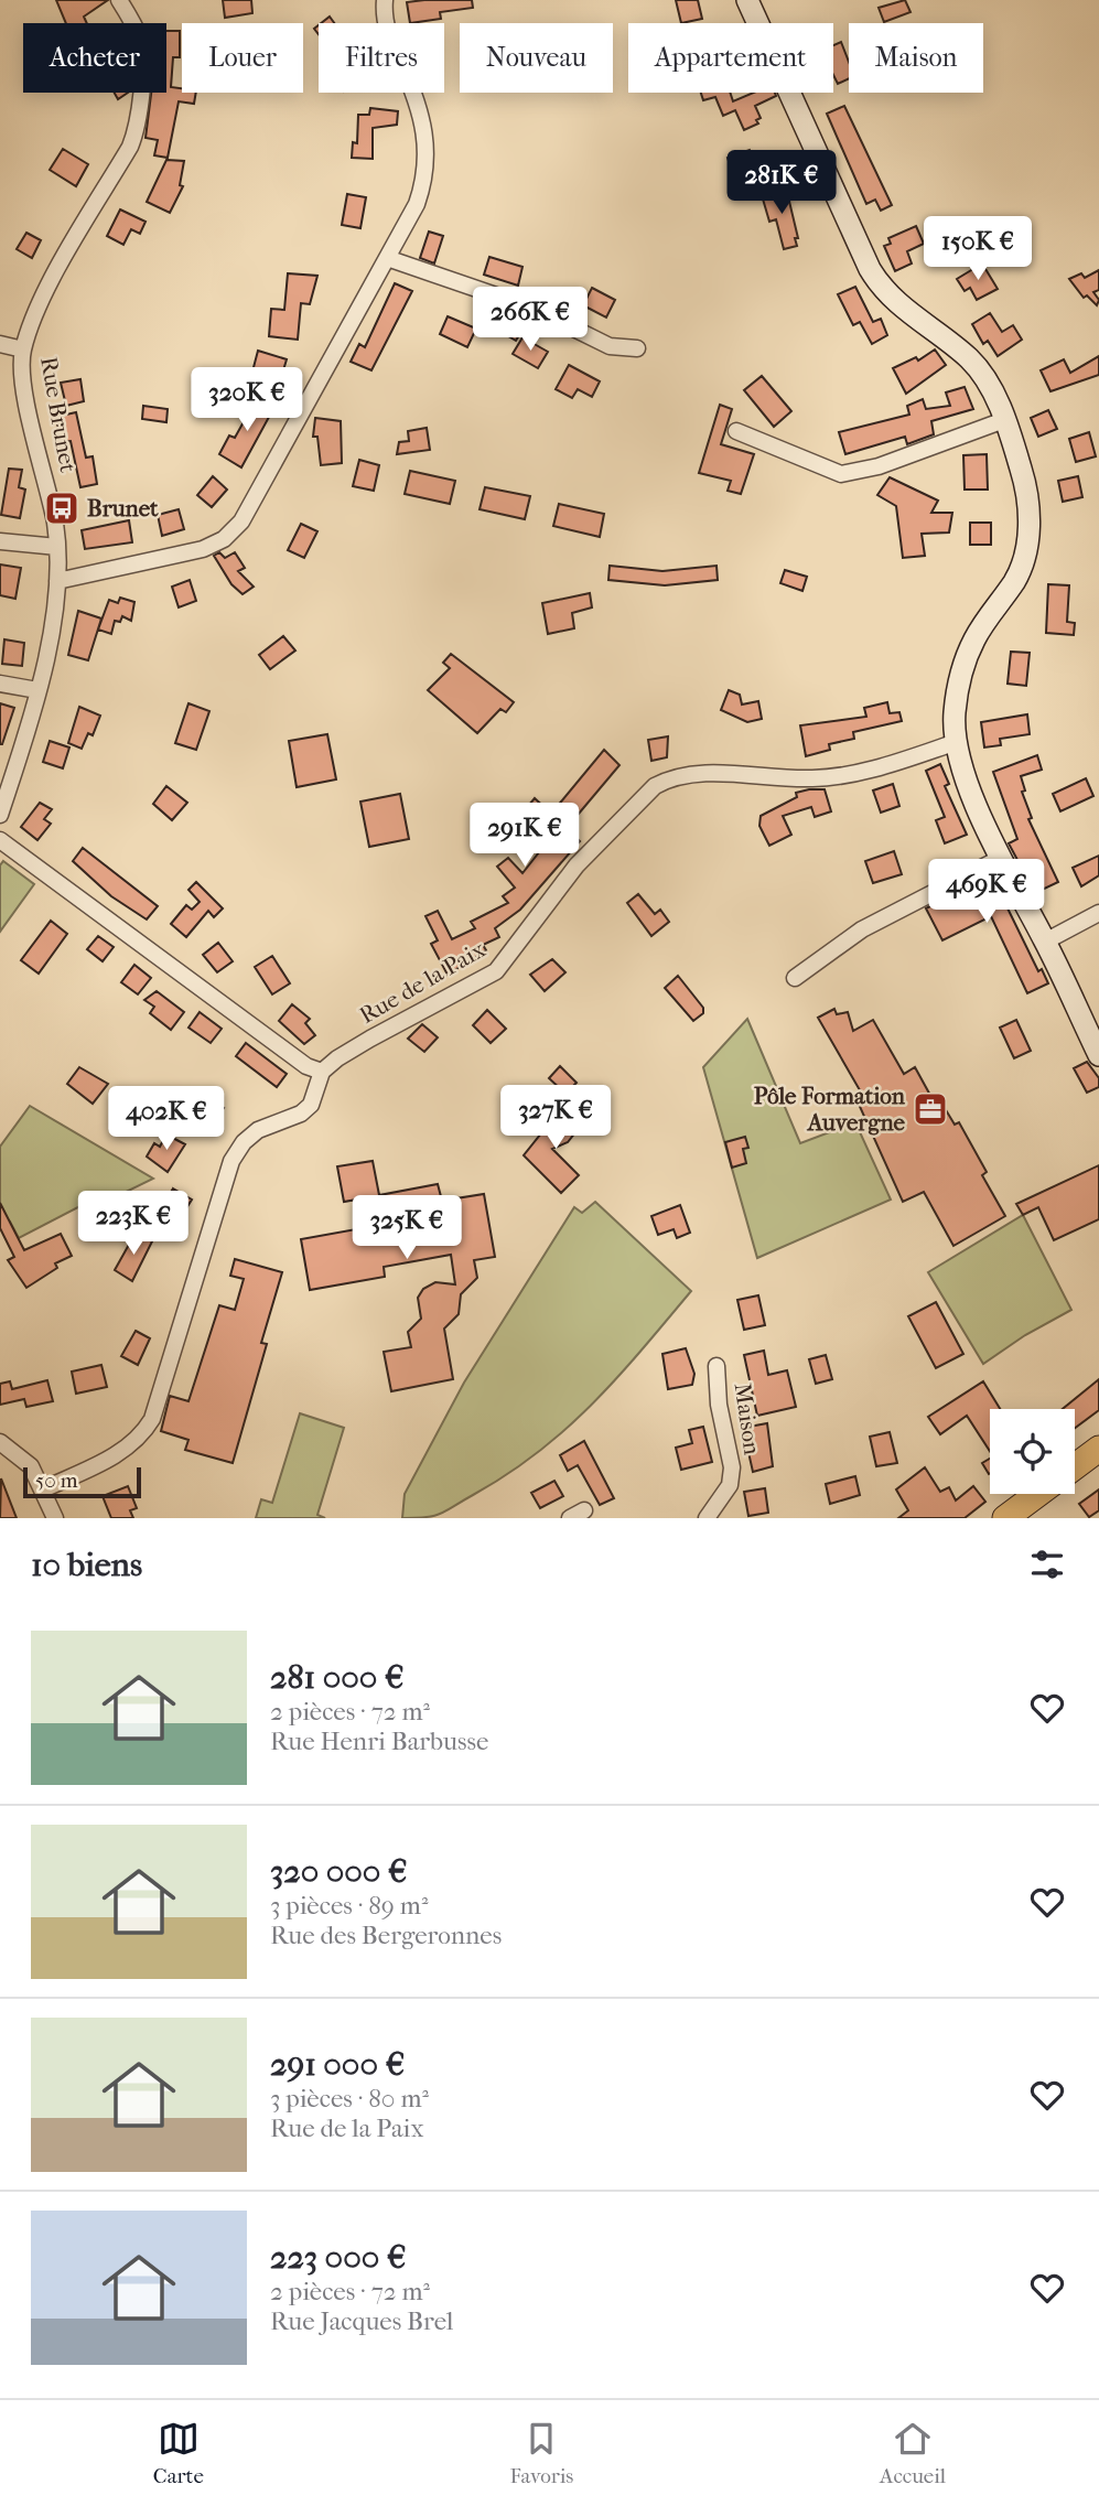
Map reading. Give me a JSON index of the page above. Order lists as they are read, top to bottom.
{
  "streets": {
    "street": ["Rue Brunet", "Rue de la Paix", "Maison"]
  },
  "places": {
    "bus stop": ["Brunet"],
    "office": ["Pôle Formation Auvergne"]
  },
  "scale_bar": "50 m",
  "page": {
    "chip": [
      "Acheter",
      "Louer",
      "Filtres",
      "Nouveau",
      "Appartement",
      "Maison"
    ],
    "price": [
      "281K €",
      "150K €",
      "266K €",
      "320K €",
      "291K €",
      "469K €",
      "327K €",
      "402K €",
      "223K €",
      "325K €"
    ],
    "scale": "50 m",
    "heading": "10 biens",
    "list": [
      {
        "name": "281 000 €",
        "note": "2 pièces · 72 m² · Rue Henri Barbusse"
      },
      {
        "name": "320 000 €",
        "note": "3 pièces · 89 m² · Rue des Bergeronnes"
      },
      {
        "name": "291 000 €",
        "note": "3 pièces · 80 m² · Rue de la Paix"
      },
      {
        "name": "223 000 €",
        "note": "2 pièces · 72 m² · Rue Jacques Brel"
      }
    ],
    "tabs": ["Carte", "Favoris", "Accueil"]
  }
}
